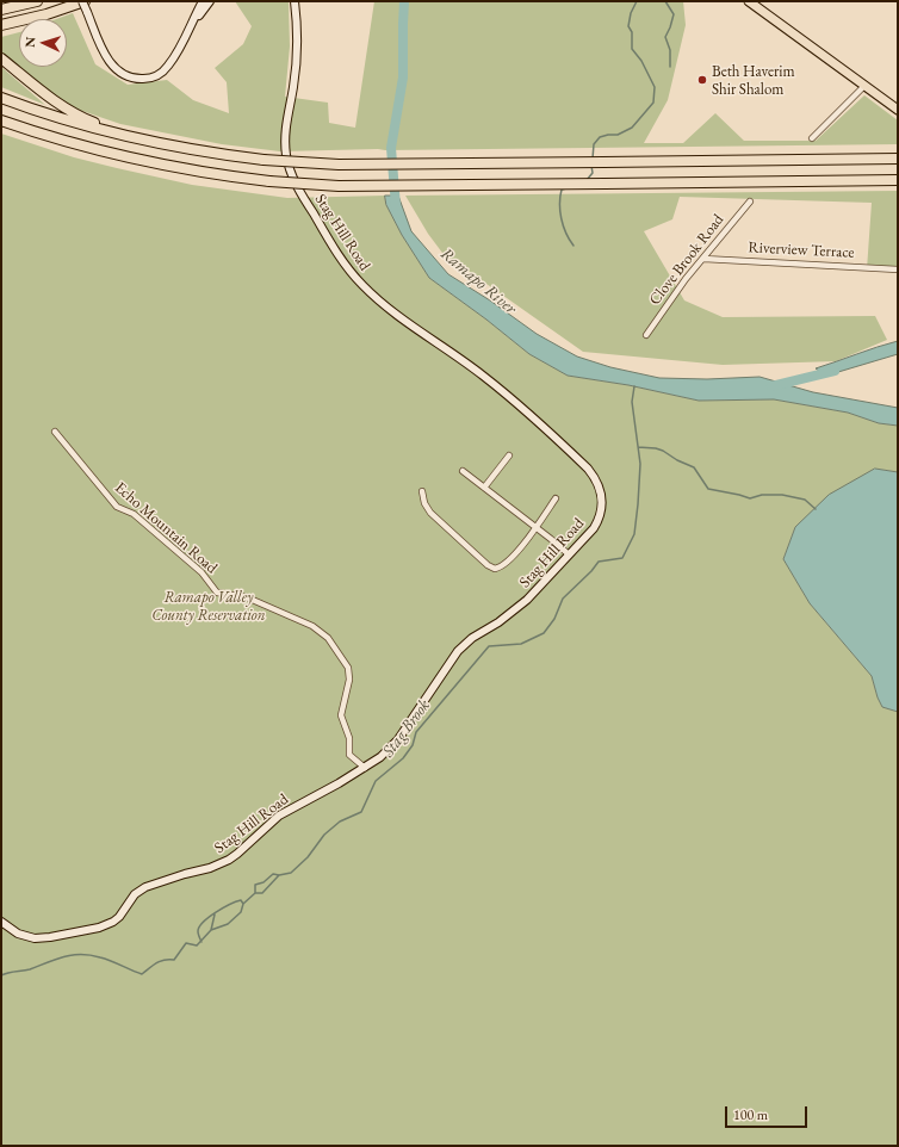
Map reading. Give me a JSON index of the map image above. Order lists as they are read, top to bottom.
{
  "streets": {
    "street": [
      "Stag Hill Road",
      "Riverview Terrace",
      "Clove Brook Road",
      "Echo Mountain Road"
    ]
  },
  "crossings": [
    ["Stag Hill Road", "Echo Mountain Road"],
    ["Riverview Terrace", "Clove Brook Road"]
  ],
  "water": ["Ramapo River", "Stag Brook"],
  "parks": ["Ramapo Valley County Reservation"],
  "places": ["Beth Haverim Shir Shalom"],
  "scale_bar": "100 m",
  "north": "left"
}
